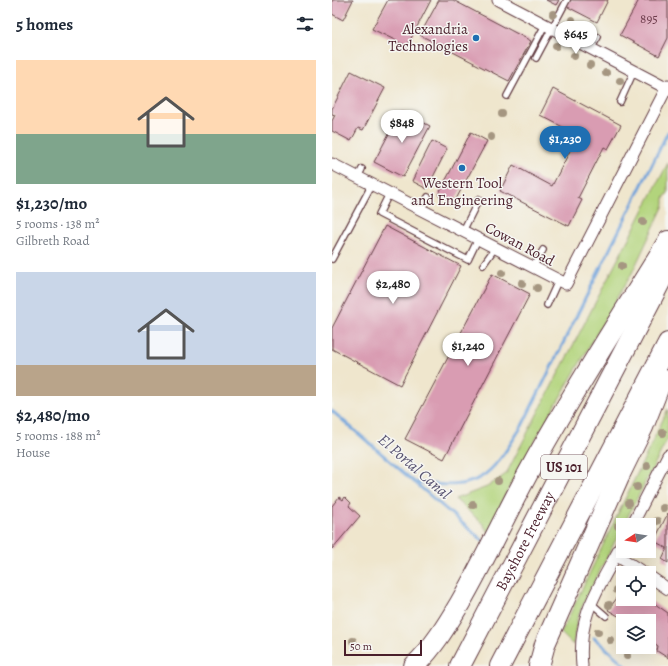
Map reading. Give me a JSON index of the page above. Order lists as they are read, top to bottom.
{
  "streets": {
    "highway": ["US 101", "Bayshore Freeway"],
    "street": ["Cowan Road"]
  },
  "water": ["El Portal Canal"],
  "places": ["Alexandria Technologies", "Western Tool and Engineering"],
  "house_numbers": ["895"],
  "scale_bar": "50 m",
  "north": "left",
  "page": {
    "heading": "5 homes",
    "price": [
      "$645",
      "$848",
      "$1,230",
      "$2,480",
      "$1,240"
    ],
    "list": [
      {
        "name": "$1,230/mo",
        "note": "5 rooms · 138 m² · Gilbreth Road"
      },
      {
        "name": "$2,480/mo",
        "note": "5 rooms · 188 m² · House"
      }
    ],
    "scale": "50 m"
  }
}
